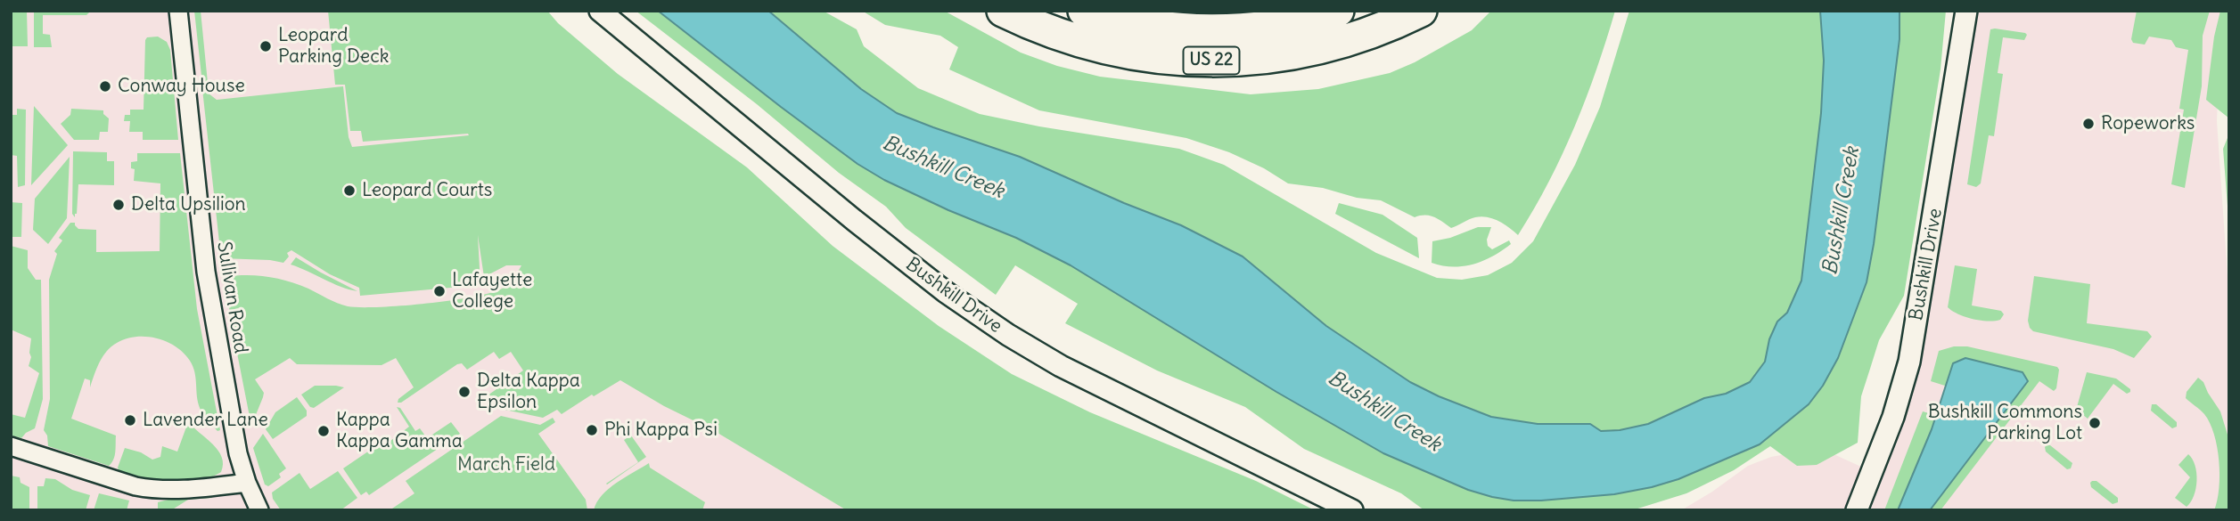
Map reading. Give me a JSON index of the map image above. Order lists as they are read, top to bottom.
{
  "streets": {
    "highway": ["US 22"],
    "street": ["Bushkill Drive", "Sullivan Road"]
  },
  "water": ["Bushkill Creek"],
  "parks": ["March Field"],
  "places": [
    "Leopard Parking Deck",
    "Conway House",
    "Ropeworks",
    "Leopard Courts",
    "Delta Upsilion",
    "Lafayette College",
    "Delta Kappa Epsilon",
    "Lavender Lane",
    "Bushkill Commons Parking Lot",
    "Phi Kappa Psi",
    "Kappa Kappa Gamma"
  ]
}
